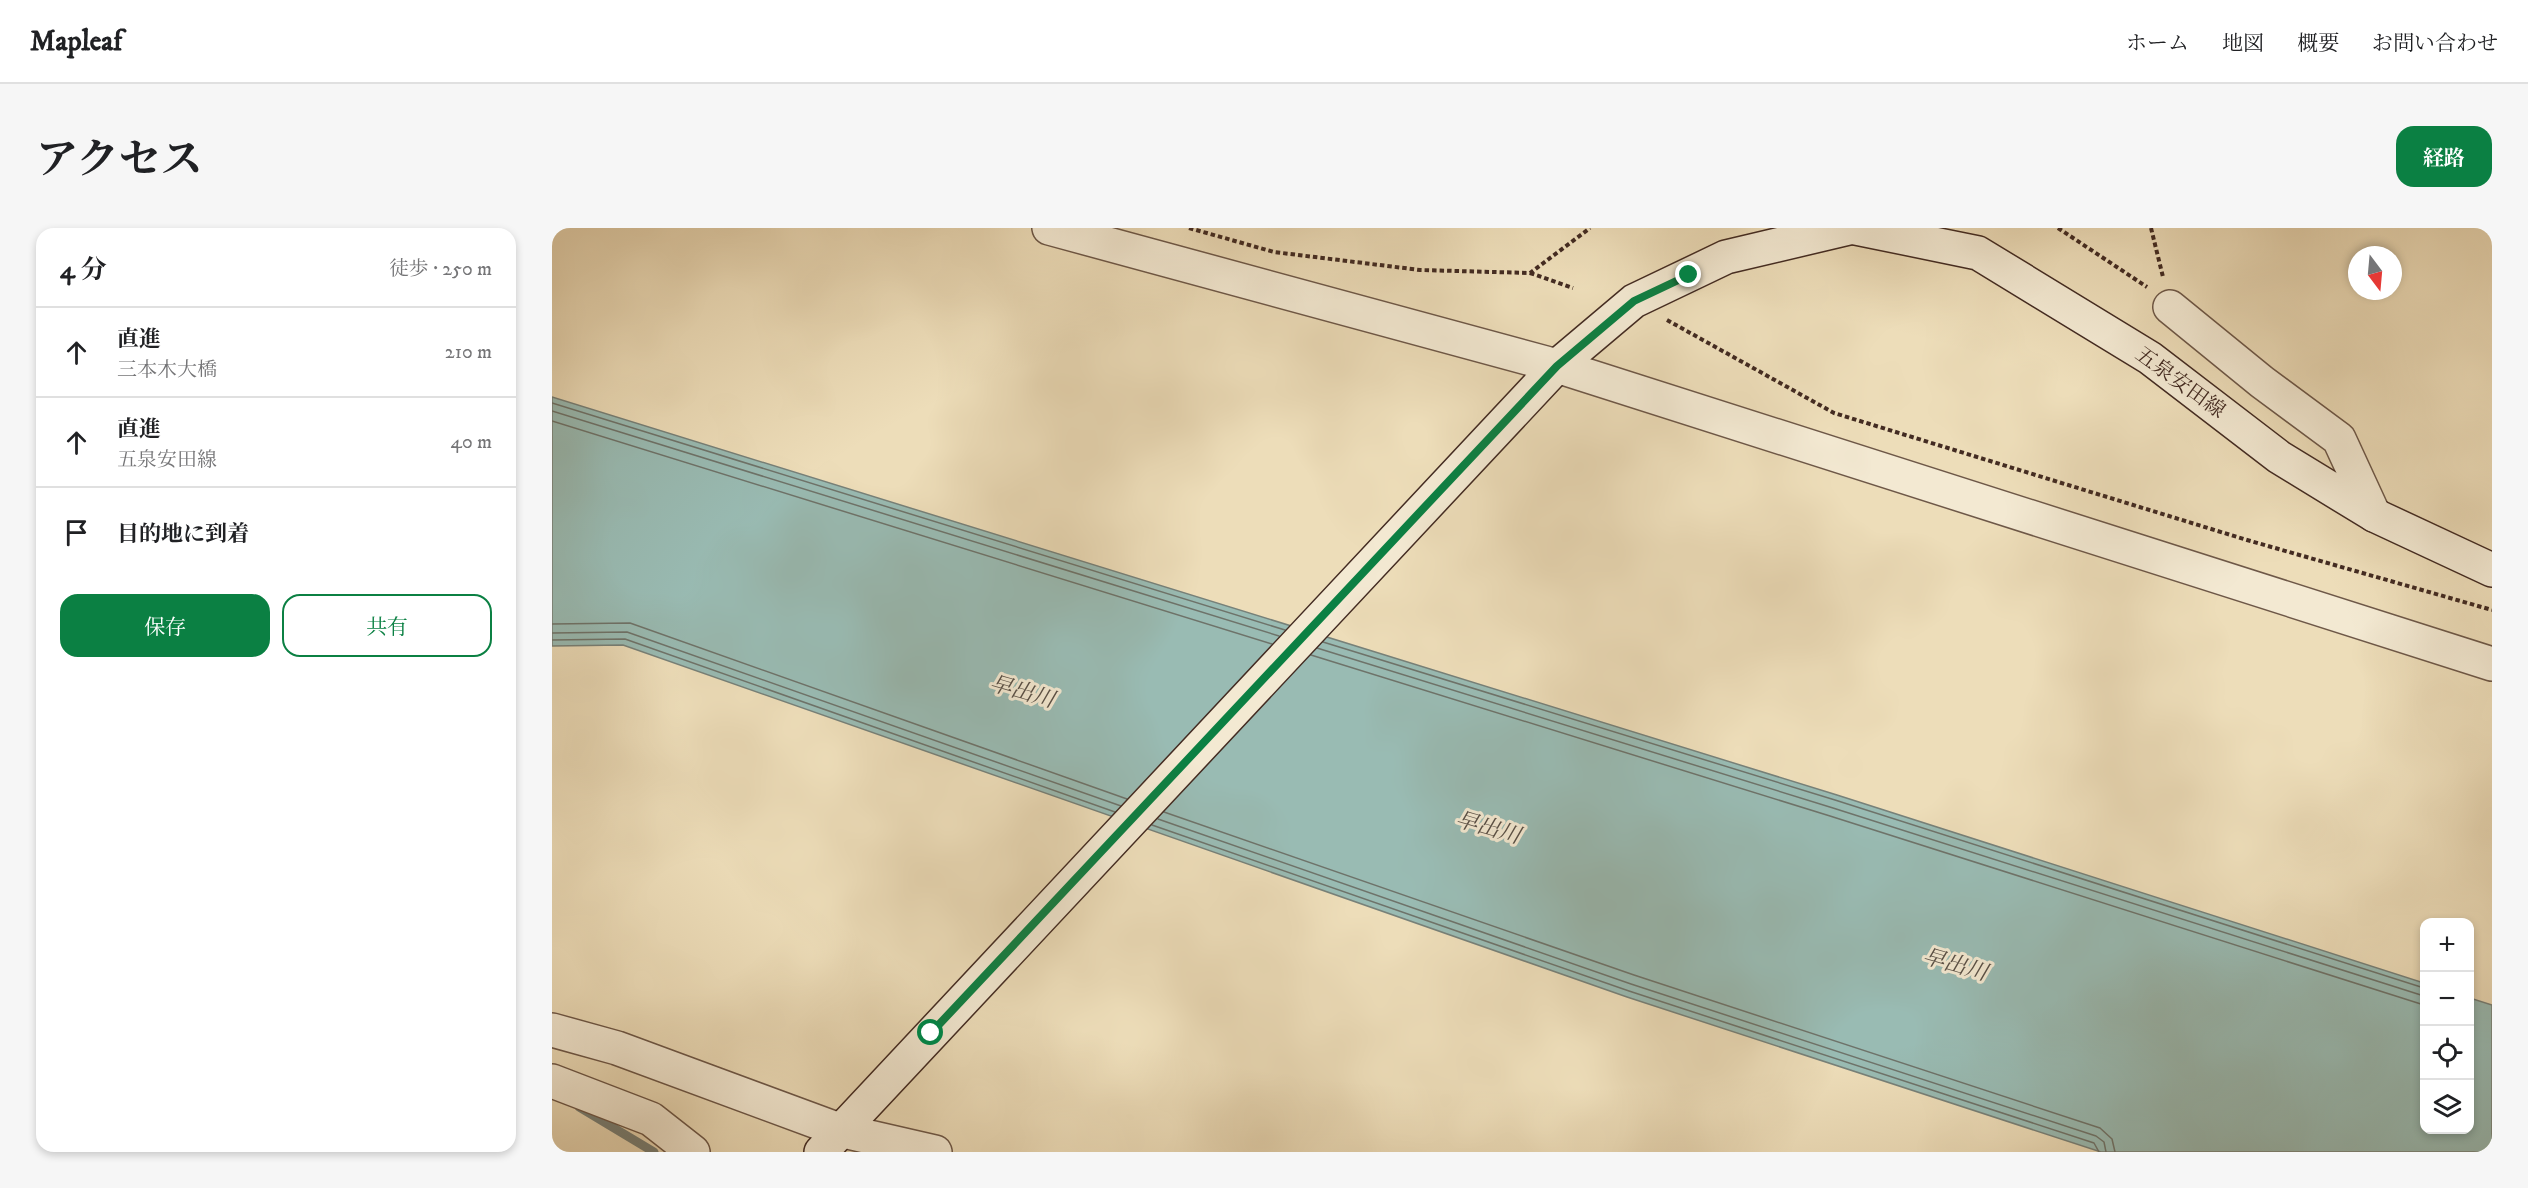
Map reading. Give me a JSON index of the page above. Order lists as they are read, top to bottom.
{
  "streets": {
    "street": ["五泉安田線"]
  },
  "water": ["早出川"],
  "north": "bottom",
  "page": {
    "header": "Mapleaf",
    "nav": [
      "ホーム",
      "地図",
      "概要",
      "お問い合わせ"
    ],
    "title": "アクセス",
    "buttons": [
      "経路",
      ["保存", "共有"]
    ],
    "heading": ["4 分", "徒歩 · 250 m"],
    "list": [
      ["直進", "三本木大橋", "210 m"],
      ["直進", "五泉安田線", "40 m"],
      "目的地に到着"
    ],
    "map_buttons": ["+", "−"]
  }
}
